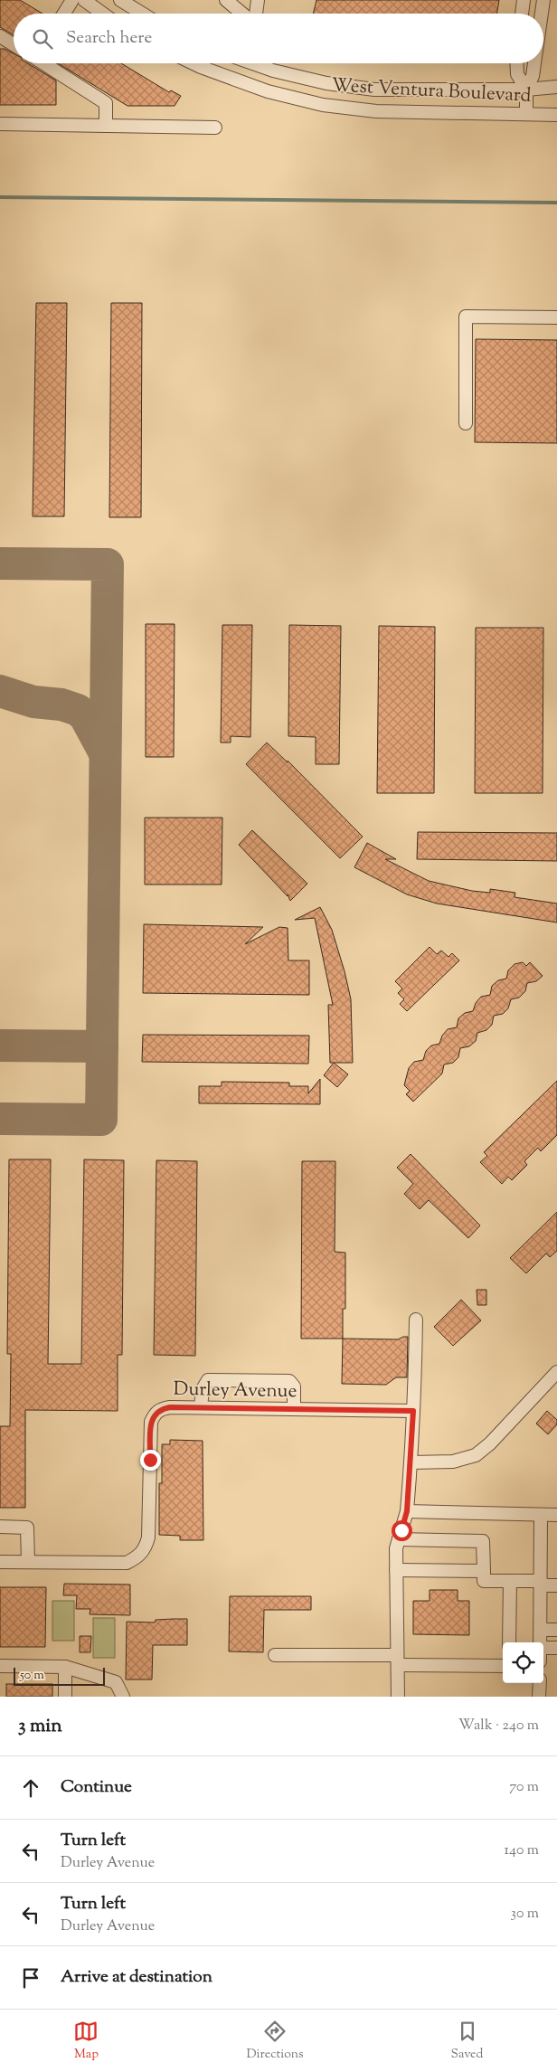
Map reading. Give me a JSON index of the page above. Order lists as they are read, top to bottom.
{
  "streets": {
    "street": ["West Ventura Boulevard", "Durley Avenue"]
  },
  "scale_bar": "50 m",
  "page": {
    "search": "Search here",
    "scale": "50 m",
    "heading": ["3 min", "Walk · 240 m"],
    "list": [
      ["Continue", "70 m"],
      ["Turn left", "Durley Avenue", "140 m"],
      ["Turn left", "Durley Avenue", "30 m"],
      "Arrive at destination"
    ],
    "nav": ["Map", "Directions", "Saved"]
  }
}
